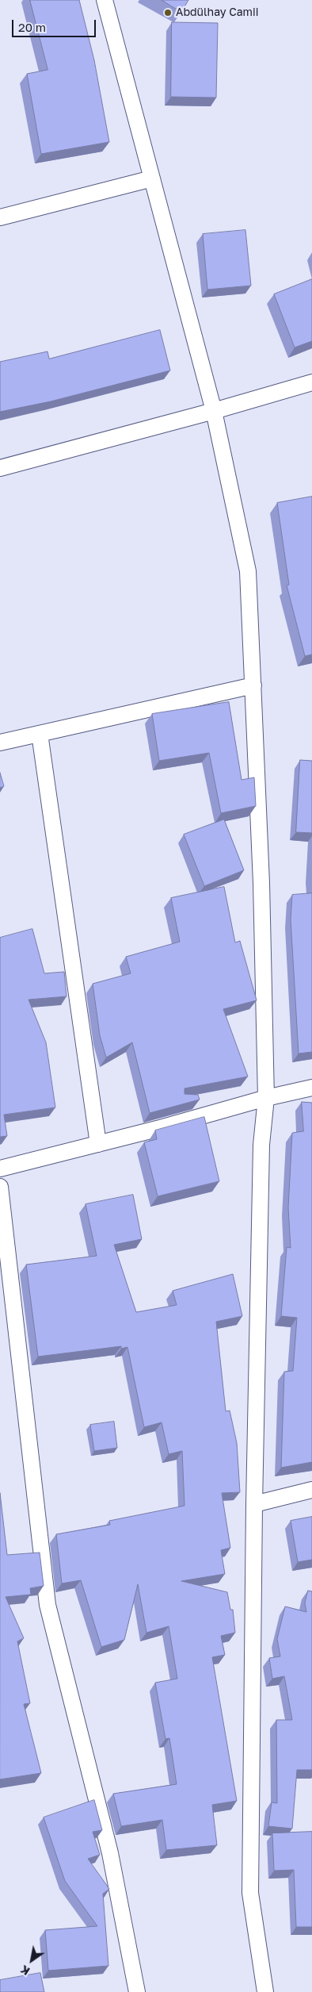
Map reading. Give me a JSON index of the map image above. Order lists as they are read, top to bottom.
{
  "places": ["Abdülhay Camii"],
  "scale_bar": "20 m",
  "north": "bottom left"
}
